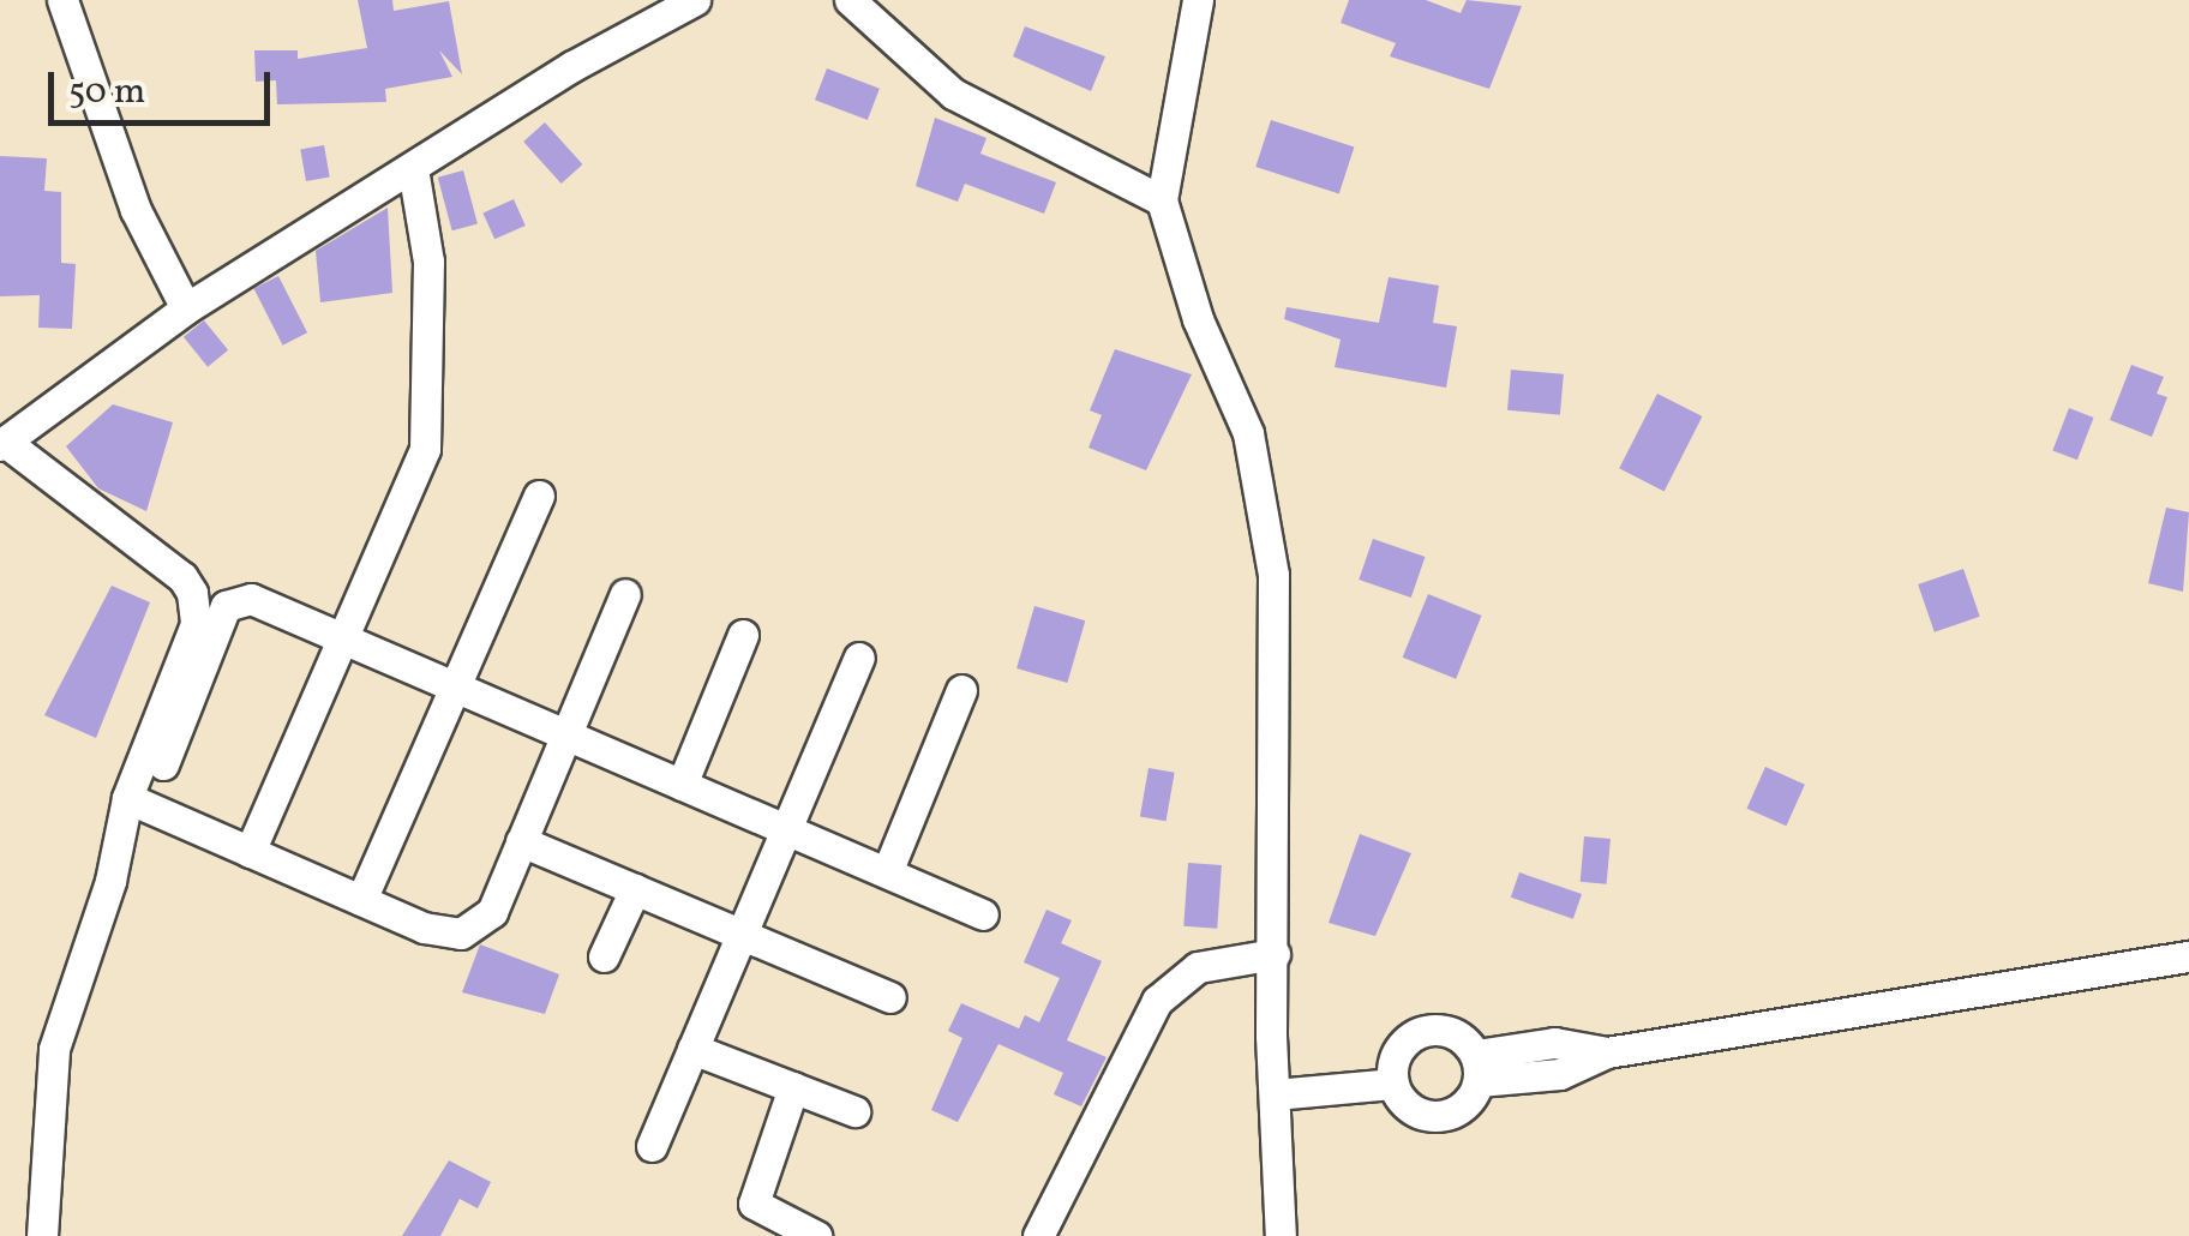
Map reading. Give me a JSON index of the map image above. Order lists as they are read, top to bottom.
{
  "scale_bar": "50 m"
}
